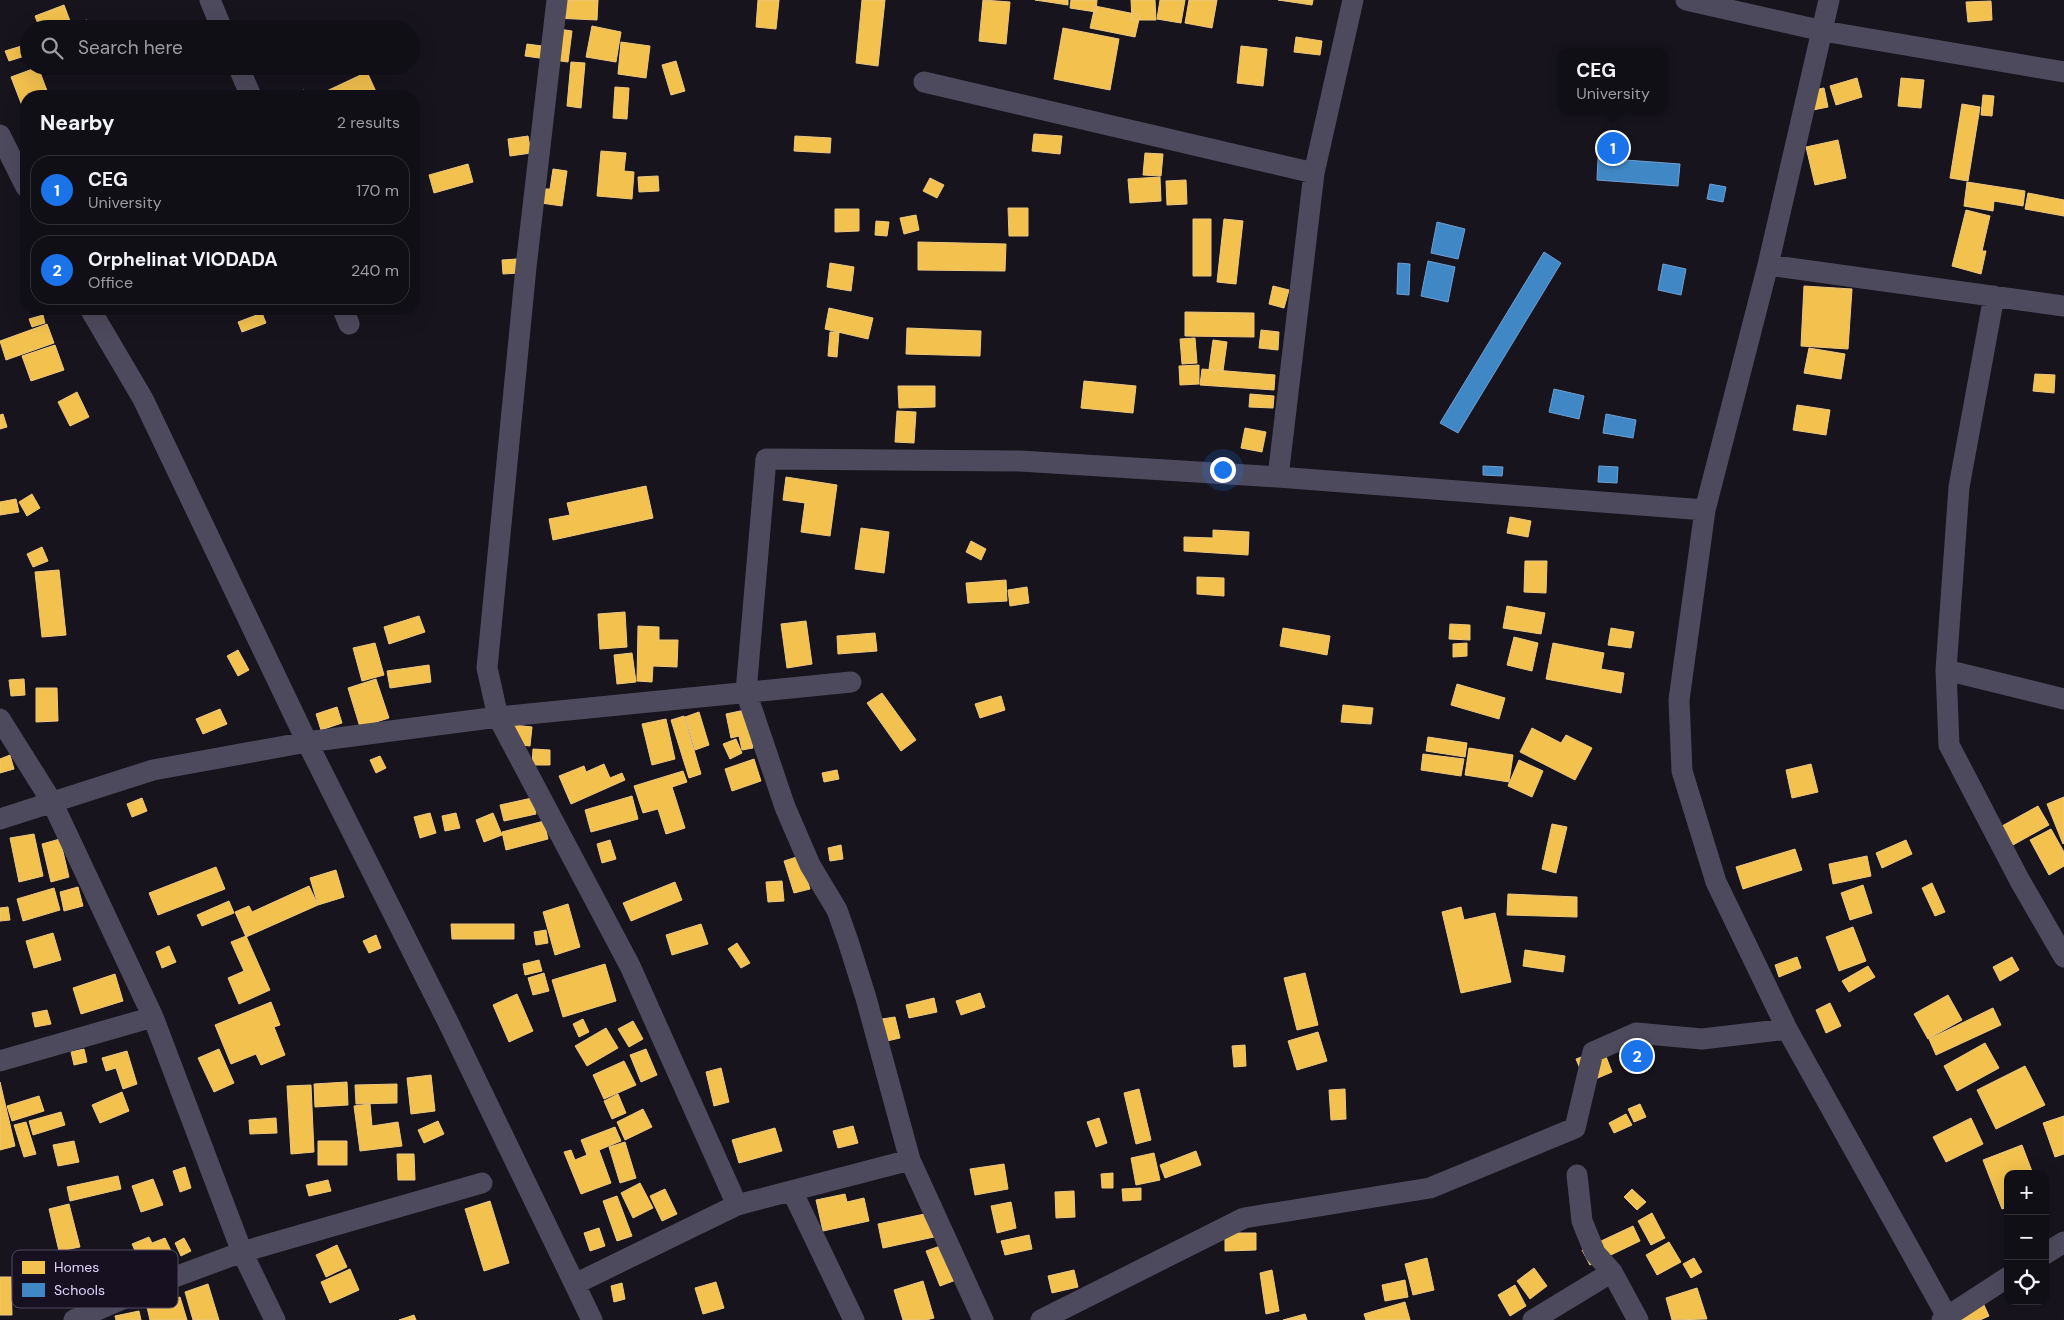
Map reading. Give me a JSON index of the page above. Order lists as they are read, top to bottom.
{
  "legend": ["Homes", "Schools"],
  "page": {
    "search": "Search here",
    "popup": ["CEG", "University"],
    "heading": ["Nearby", "2 results"],
    "pins": ["1", "2"],
    "list": [
      {
        "mark": "1",
        "name": "CEG",
        "note": "University",
        "value": "170 m"
      },
      {
        "mark": "2",
        "name": "Orphelinat VIODADA",
        "note": "Office",
        "value": "240 m"
      }
    ],
    "map_buttons": ["+", "−"]
  }
}
